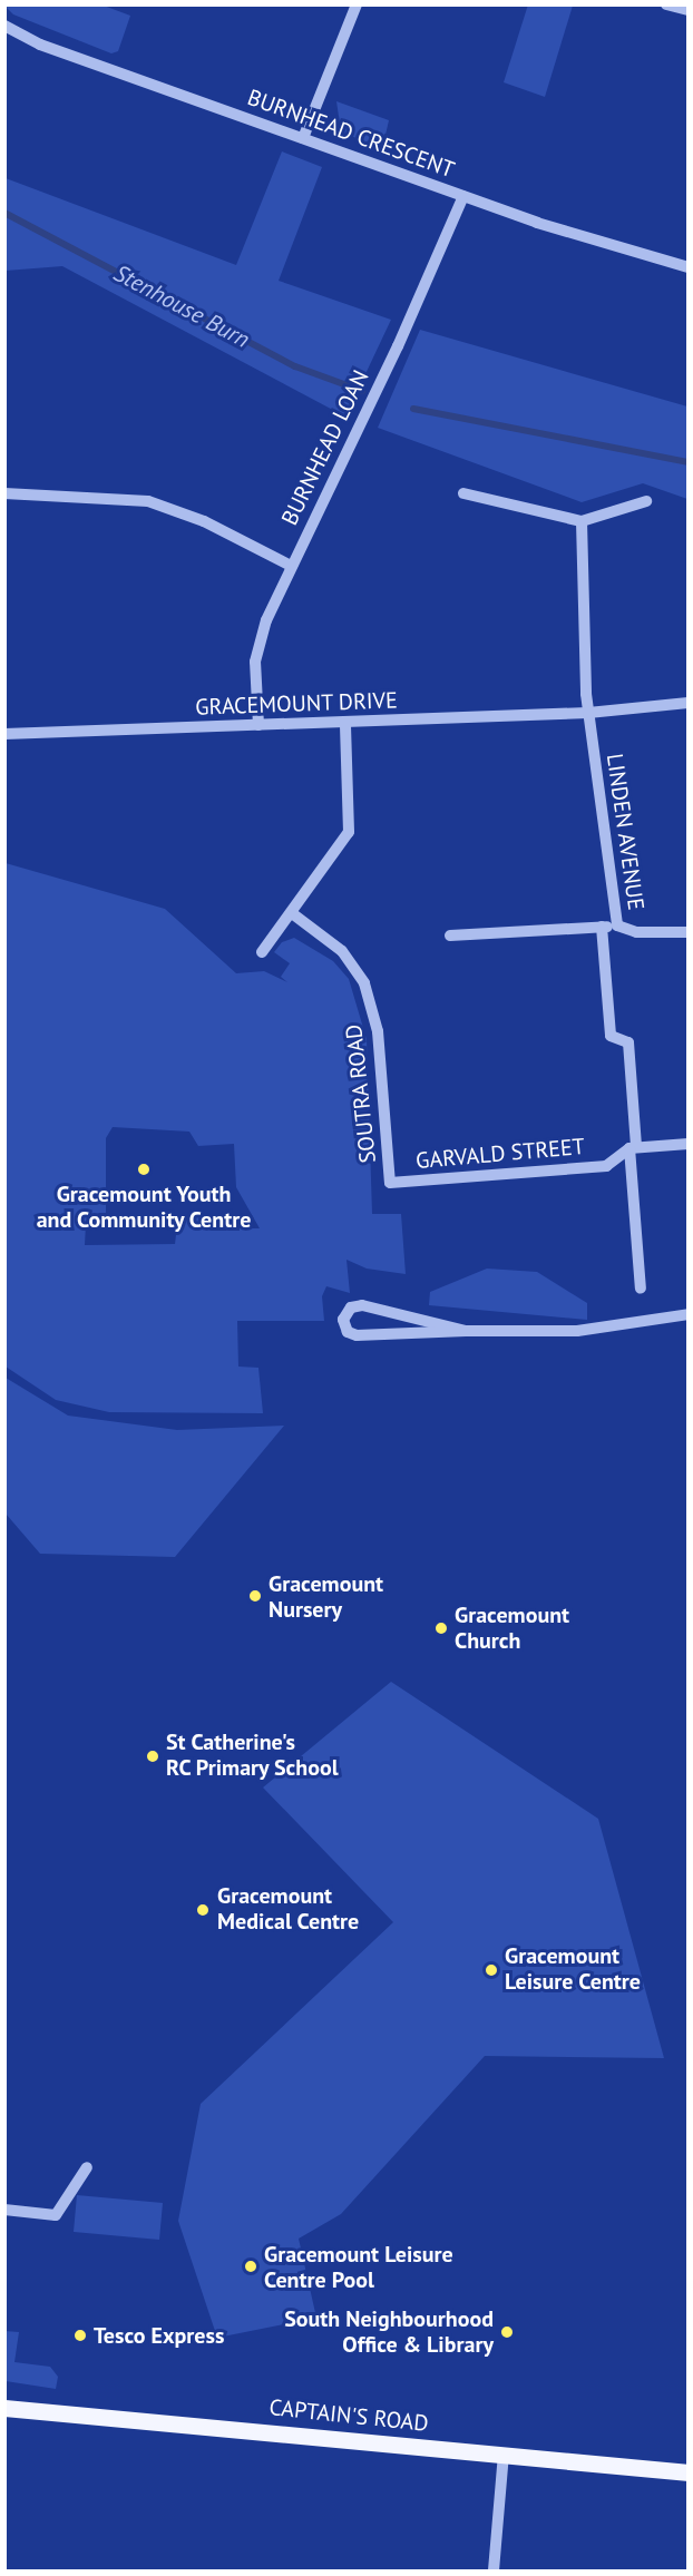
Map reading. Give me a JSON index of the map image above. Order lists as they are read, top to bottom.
{
  "streets": {
    "main road": ["CAPTAIN'S ROAD"],
    "street": [
      "BURNHEAD CRESCENT",
      "BURNHEAD LOAN",
      "GRACEMOUNT DRIVE",
      "LINDEN AVENUE",
      "SOUTRA ROAD",
      "GARVALD STREET"
    ]
  },
  "crossings": [
    ["BURNHEAD CRESCENT", "BURNHEAD LOAN"],
    ["BURNHEAD LOAN", "GRACEMOUNT DRIVE"],
    ["GRACEMOUNT DRIVE", "LINDEN AVENUE"],
    ["SOUTRA ROAD", "GARVALD STREET"]
  ],
  "water": ["Stenhouse Burn"],
  "places": [
    "Gracemount Youth and Community Centre",
    "Gracemount Nursery",
    "Gracemount Church",
    "St Catherine's RC Primary School",
    "Gracemount Medical Centre",
    "Gracemount Leisure Centre",
    "Gracemount Leisure Centre Pool",
    "South Neighbourhood Office & Library",
    "Tesco Express"
  ]
}
